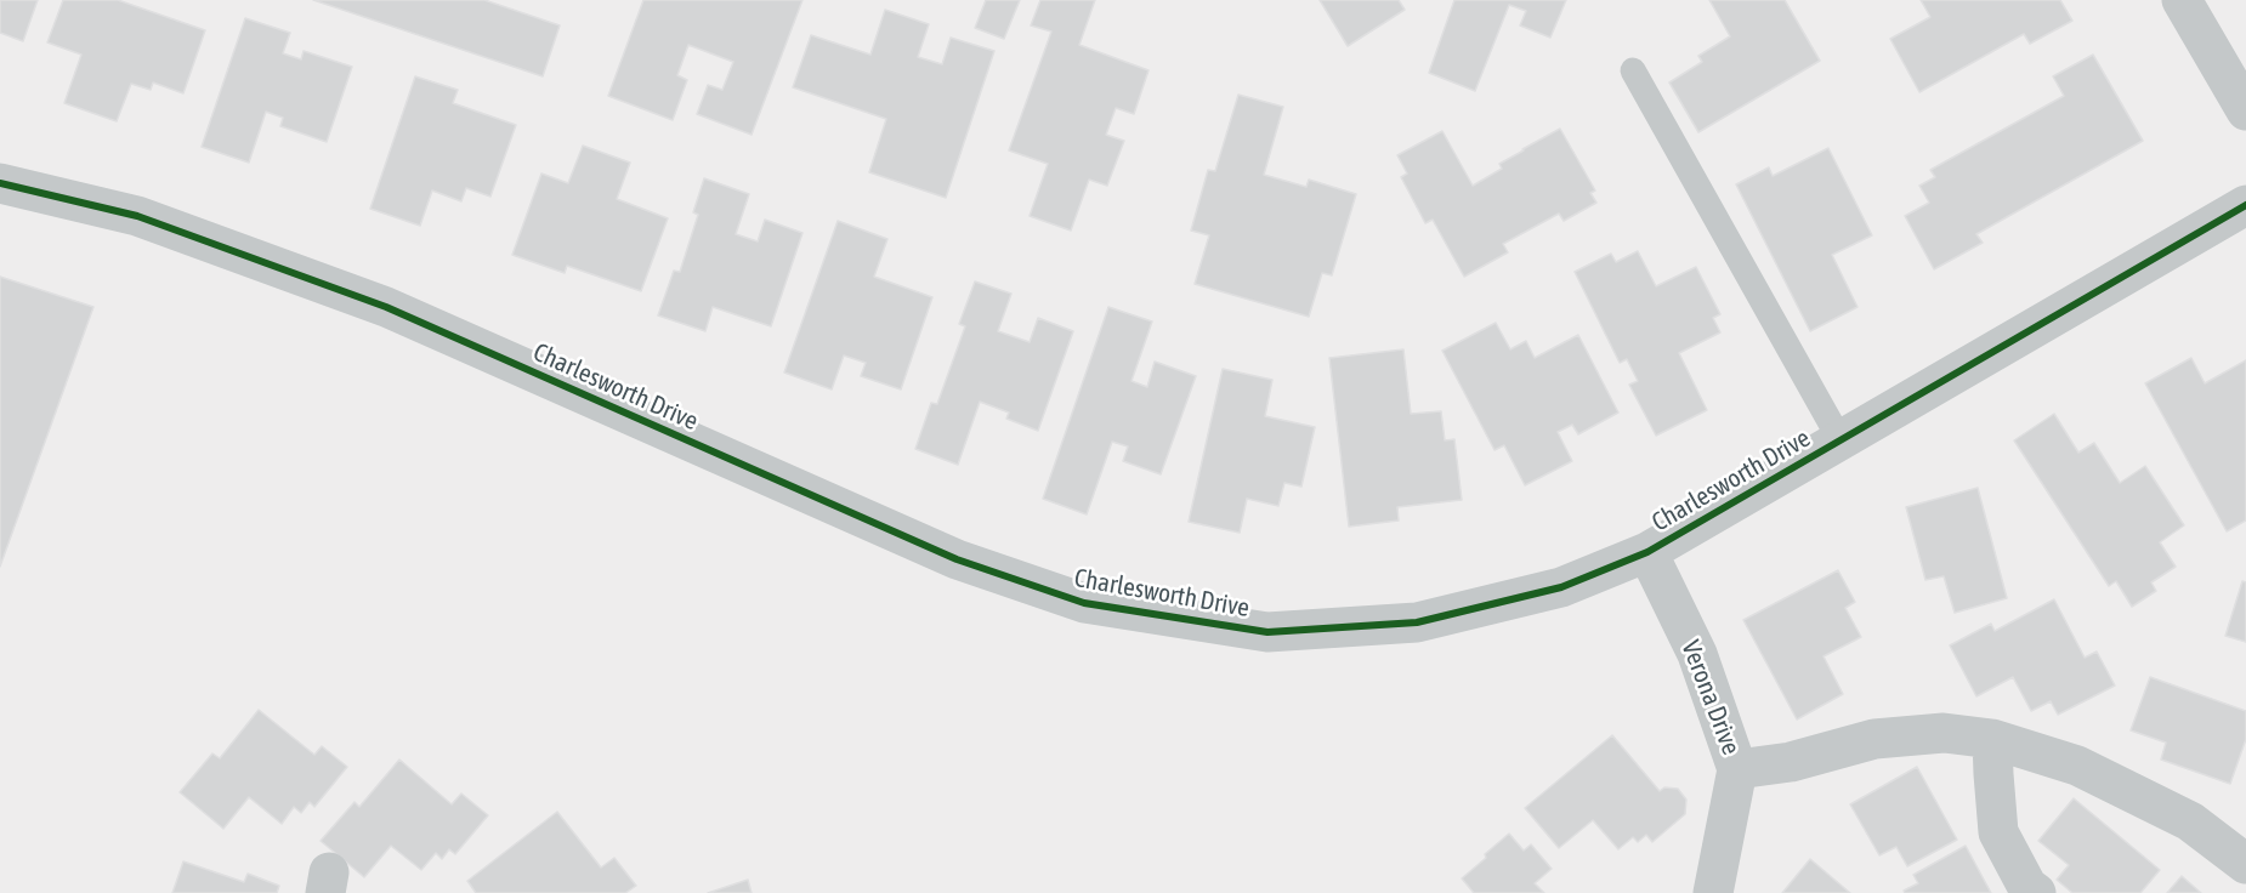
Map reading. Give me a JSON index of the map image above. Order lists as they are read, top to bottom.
{
  "streets": {
    "street": ["Charlesworth Drive", "Verona Drive"]
  },
  "crossings": [
    ["Charlesworth Drive", "Verona Drive"]
  ]
}
